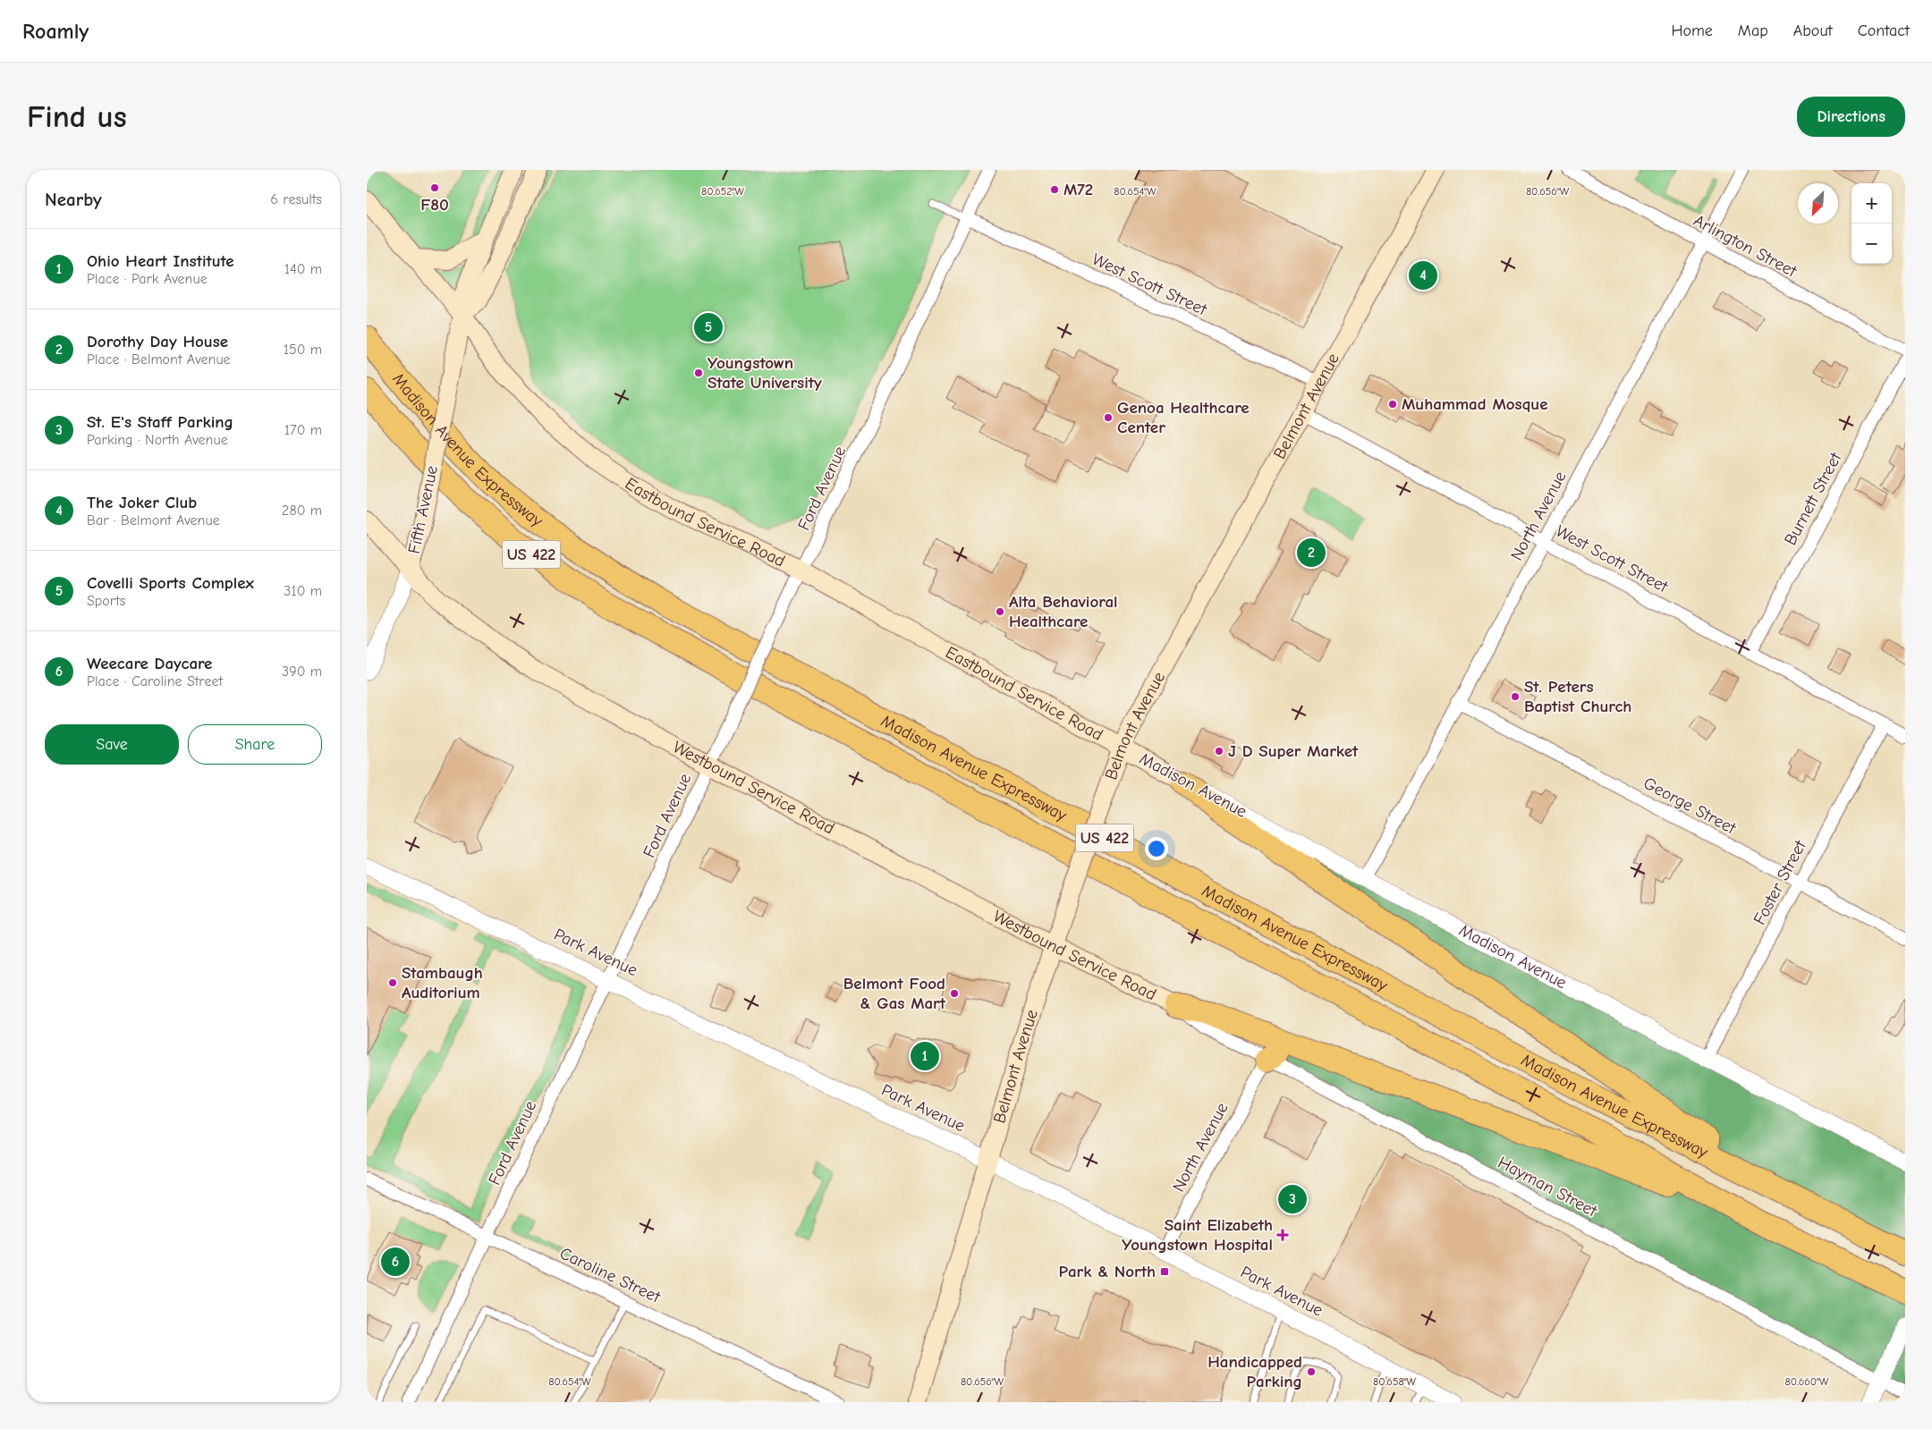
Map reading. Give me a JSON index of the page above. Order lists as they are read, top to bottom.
{
  "streets": {
    "highway": ["Madison Avenue Expressway", "US 422"],
    "main road": [
      "Belmont Avenue",
      "Fifth Avenue",
      "Eastbound Service Road",
      "Madison Avenue",
      "Westbound Service Road"
    ],
    "street": [
      "Arlington Street",
      "West Scott Street",
      "Ford Avenue",
      "Burnett Street",
      "North Avenue",
      "George Street",
      "Foster Street",
      "Park Avenue",
      "Hayman Street",
      "Caroline Street"
    ]
  },
  "crossings": [
    ["Arlington Street", "North Avenue"],
    ["West Scott Street", "Belmont Avenue"],
    ["West Scott Street", "Ford Avenue"],
    ["West Scott Street", "Burnett Street"],
    ["West Scott Street", "North Avenue"],
    ["West Scott Street", "Foster Street"],
    ["Belmont Avenue", "Eastbound Service Road"],
    ["Belmont Avenue", "Madison Avenue"],
    ["Belmont Avenue", "Westbound Service Road"],
    ["Belmont Avenue", "Park Avenue"],
    ["Ford Avenue", "Eastbound Service Road"],
    ["Ford Avenue", "Westbound Service Road"],
    ["Ford Avenue", "Park Avenue"],
    ["Ford Avenue", "Caroline Street"],
    ["Fifth Avenue", "Eastbound Service Road"],
    ["Fifth Avenue", "Westbound Service Road"],
    ["North Avenue", "Madison Avenue"],
    ["North Avenue", "George Street"],
    ["North Avenue", "Park Avenue"],
    ["North Avenue", "Hayman Street"],
    ["Eastbound Service Road", "Madison Avenue"],
    ["Madison Avenue", "Foster Street"],
    ["George Street", "Foster Street"]
  ],
  "places": {
    "other": [
      "F80",
      "M72",
      "Youngstown State University",
      "Muhammad Mosque",
      "Genoa Healthcare Center",
      "Alta Behavioral Healthcare",
      "St. Peters Baptist Church",
      "J D Super Market",
      "Stambaugh Auditorium",
      "Belmont Food & Gas Mart",
      "Handicapped Parking"
    ],
    "health": ["Saint Elizabeth Youngstown Hospital"],
    "transit": ["Park & North"]
  },
  "north": "bottom left",
  "page": {
    "header": "Roamly",
    "nav": [
      "Home",
      "Map",
      "About",
      "Contact"
    ],
    "buttons": [
      "Directions",
      ["Save", "Share"]
    ],
    "title": "Find us",
    "heading": ["Nearby", "6 results"],
    "map_buttons": ["+", "−"],
    "list": [
      {
        "mark": "1",
        "name": "Ohio Heart Institute",
        "note": "Place · Park Avenue",
        "value": "140 m"
      },
      {
        "mark": "2",
        "name": "Dorothy Day House",
        "note": "Place · Belmont Avenue",
        "value": "150 m"
      },
      {
        "mark": "3",
        "name": "St. E's Staff Parking",
        "note": "Parking · North Avenue",
        "value": "170 m"
      },
      {
        "mark": "4",
        "name": "The Joker Club",
        "note": "Bar · Belmont Avenue",
        "value": "280 m"
      },
      {
        "mark": "5",
        "name": "Covelli Sports Complex",
        "note": "Sports",
        "value": "310 m"
      },
      {
        "mark": "6",
        "name": "Weecare Daycare",
        "note": "Place · Caroline Street",
        "value": "390 m"
      }
    ],
    "pins": [
      "4",
      "5",
      "2",
      "1",
      "3",
      "6"
    ]
  },
  "coordinates": [
    "80.652°W",
    "80.654°W",
    "80.656°W",
    "80.658°W",
    "80.660°W"
  ]
}
